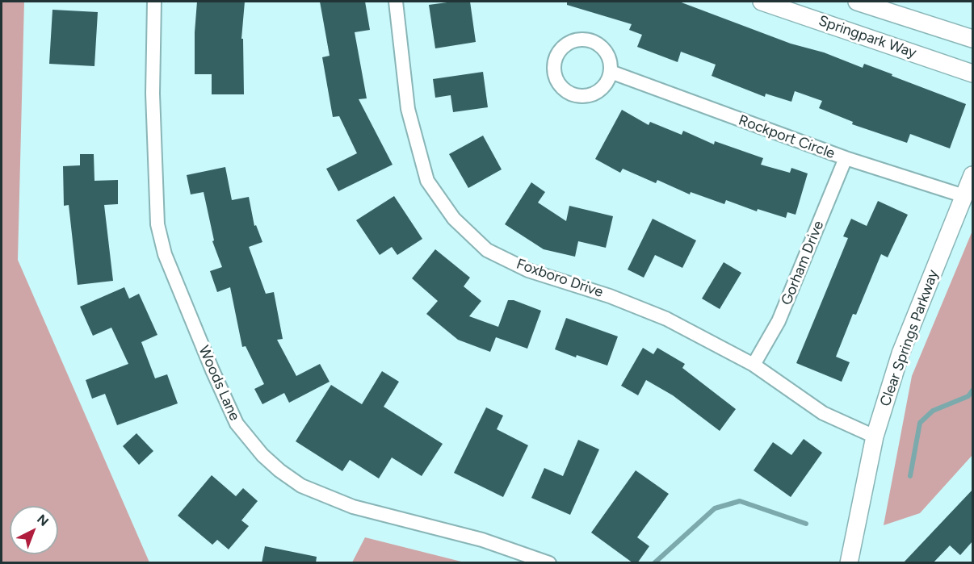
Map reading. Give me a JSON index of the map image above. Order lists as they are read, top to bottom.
{
  "streets": {
    "street": [
      "Springpark Way",
      "Rockport Circle",
      "Gorham Drive",
      "Foxboro Drive",
      "Clear Springs Parkway",
      "Woods Lane"
    ]
  },
  "crossings": [
    ["Rockport Circle", "Gorham Drive"],
    ["Rockport Circle", "Clear Springs Parkway"],
    ["Gorham Drive", "Foxboro Drive"],
    ["Foxboro Drive", "Clear Springs Parkway"]
  ],
  "north": "top right"
}
